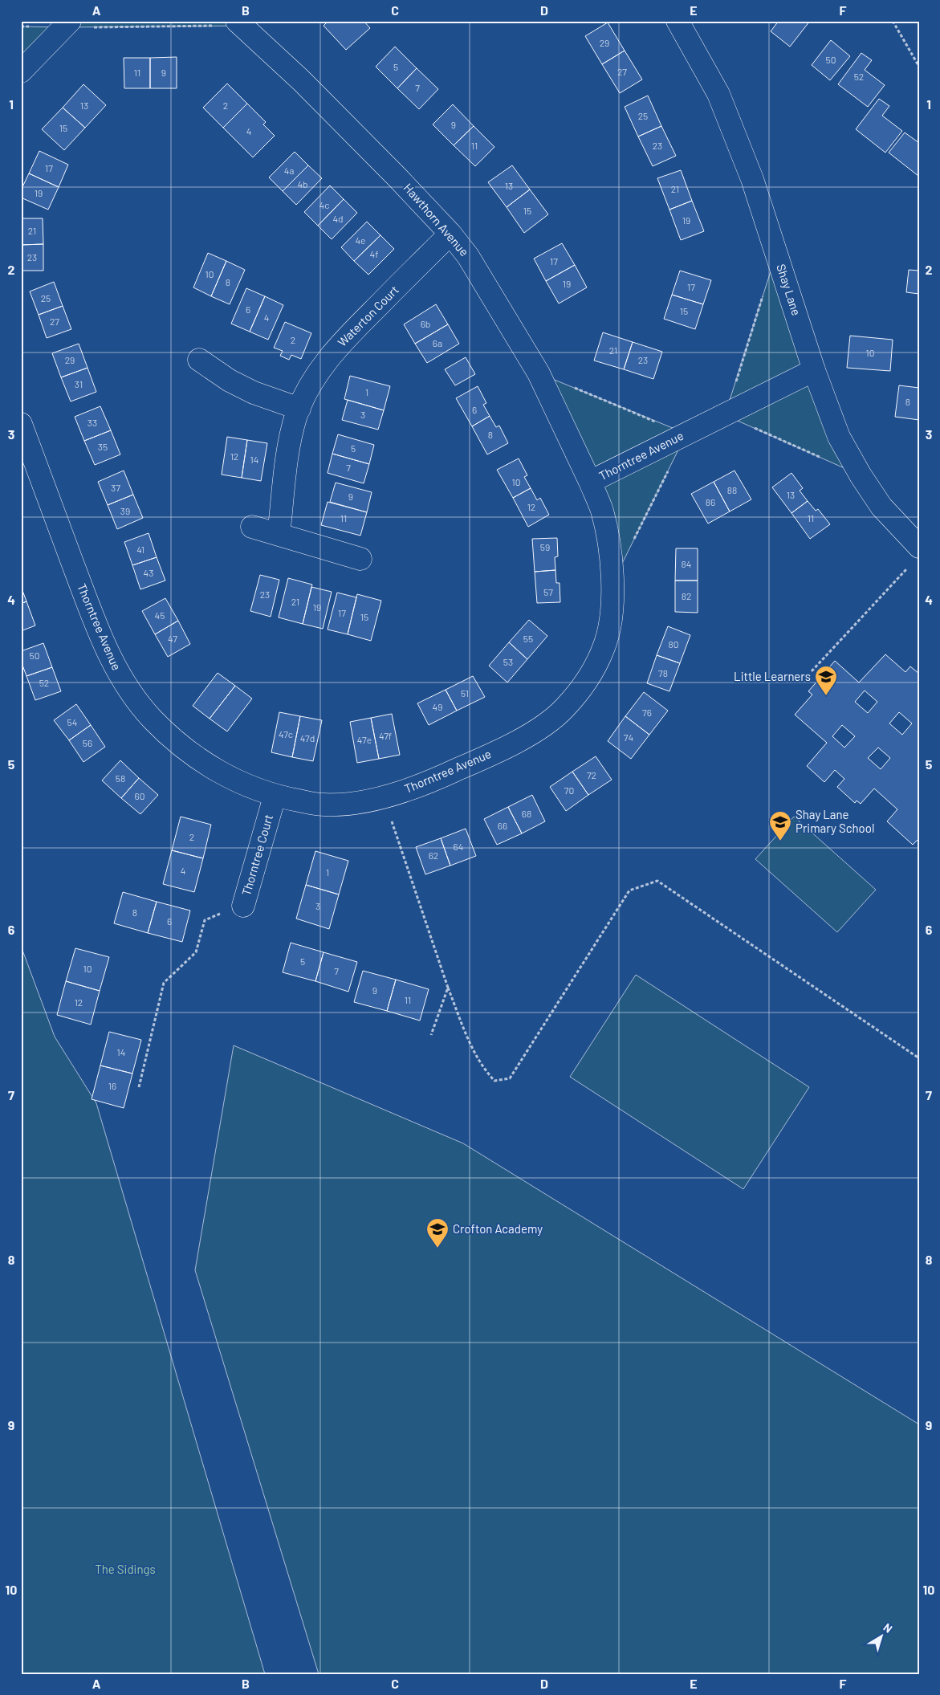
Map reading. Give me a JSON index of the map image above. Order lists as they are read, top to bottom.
{
  "streets": {
    "street": [
      "Hawthorn Avenue",
      "Shay Lane",
      "Waterton Court",
      "Thorntree Avenue",
      "Thorntree Court"
    ]
  },
  "crossings": [
    ["Hawthorn Avenue", "Waterton Court"],
    ["Hawthorn Avenue", "Thorntree Avenue"],
    ["Shay Lane", "Thorntree Avenue"],
    ["Thorntree Avenue", "Thorntree Court"]
  ],
  "parks": ["The Sidings"],
  "places": {
    "school or university": ["Little Learners", "Shay Lane Primary School", "Crofton Academy"]
  },
  "house_numbers": [
    "29",
    "50",
    "5",
    "27",
    "11",
    "9",
    "52",
    "7",
    "13",
    "2",
    "25",
    "9",
    "15",
    "4",
    "11",
    "23",
    "17",
    "4a",
    "4b",
    "13",
    "21",
    "19",
    "4c",
    "15",
    "4d",
    "19",
    "21",
    "4e",
    "4f",
    "23",
    "17",
    "10",
    "8",
    "19",
    "17",
    "25",
    "6",
    "15",
    "4",
    "27",
    "6b",
    "2",
    "6a",
    "21",
    "10",
    "29",
    "23",
    "31",
    "1",
    "8",
    "6",
    "3",
    "33",
    "8",
    "35",
    "5",
    "12",
    "14",
    "7",
    "10",
    "37",
    "88",
    "13",
    "9",
    "86",
    "12",
    "39",
    "11",
    "11",
    "59",
    "41",
    "84",
    "43",
    "57",
    "23",
    "82",
    "21",
    "19",
    "17",
    "45",
    "15",
    "47",
    "55",
    "80",
    "50",
    "53",
    "78",
    "52",
    "51",
    "49",
    "76",
    "54",
    "47c",
    "47f",
    "74",
    "47d",
    "47e",
    "56",
    "72",
    "58",
    "70",
    "60",
    "68",
    "66",
    "2",
    "64",
    "62",
    "4",
    "1",
    "3",
    "8",
    "6",
    "5",
    "10",
    "7",
    "9",
    "11",
    "12",
    "14",
    "16"
  ],
  "north": "top right",
  "grid": {
    "columns": [
      "A",
      "B",
      "C",
      "D",
      "E",
      "F"
    ],
    "rows": [
      "1",
      "2",
      "3",
      "4",
      "5",
      "6",
      "7",
      "8",
      "9",
      "10"
    ]
  }
}
